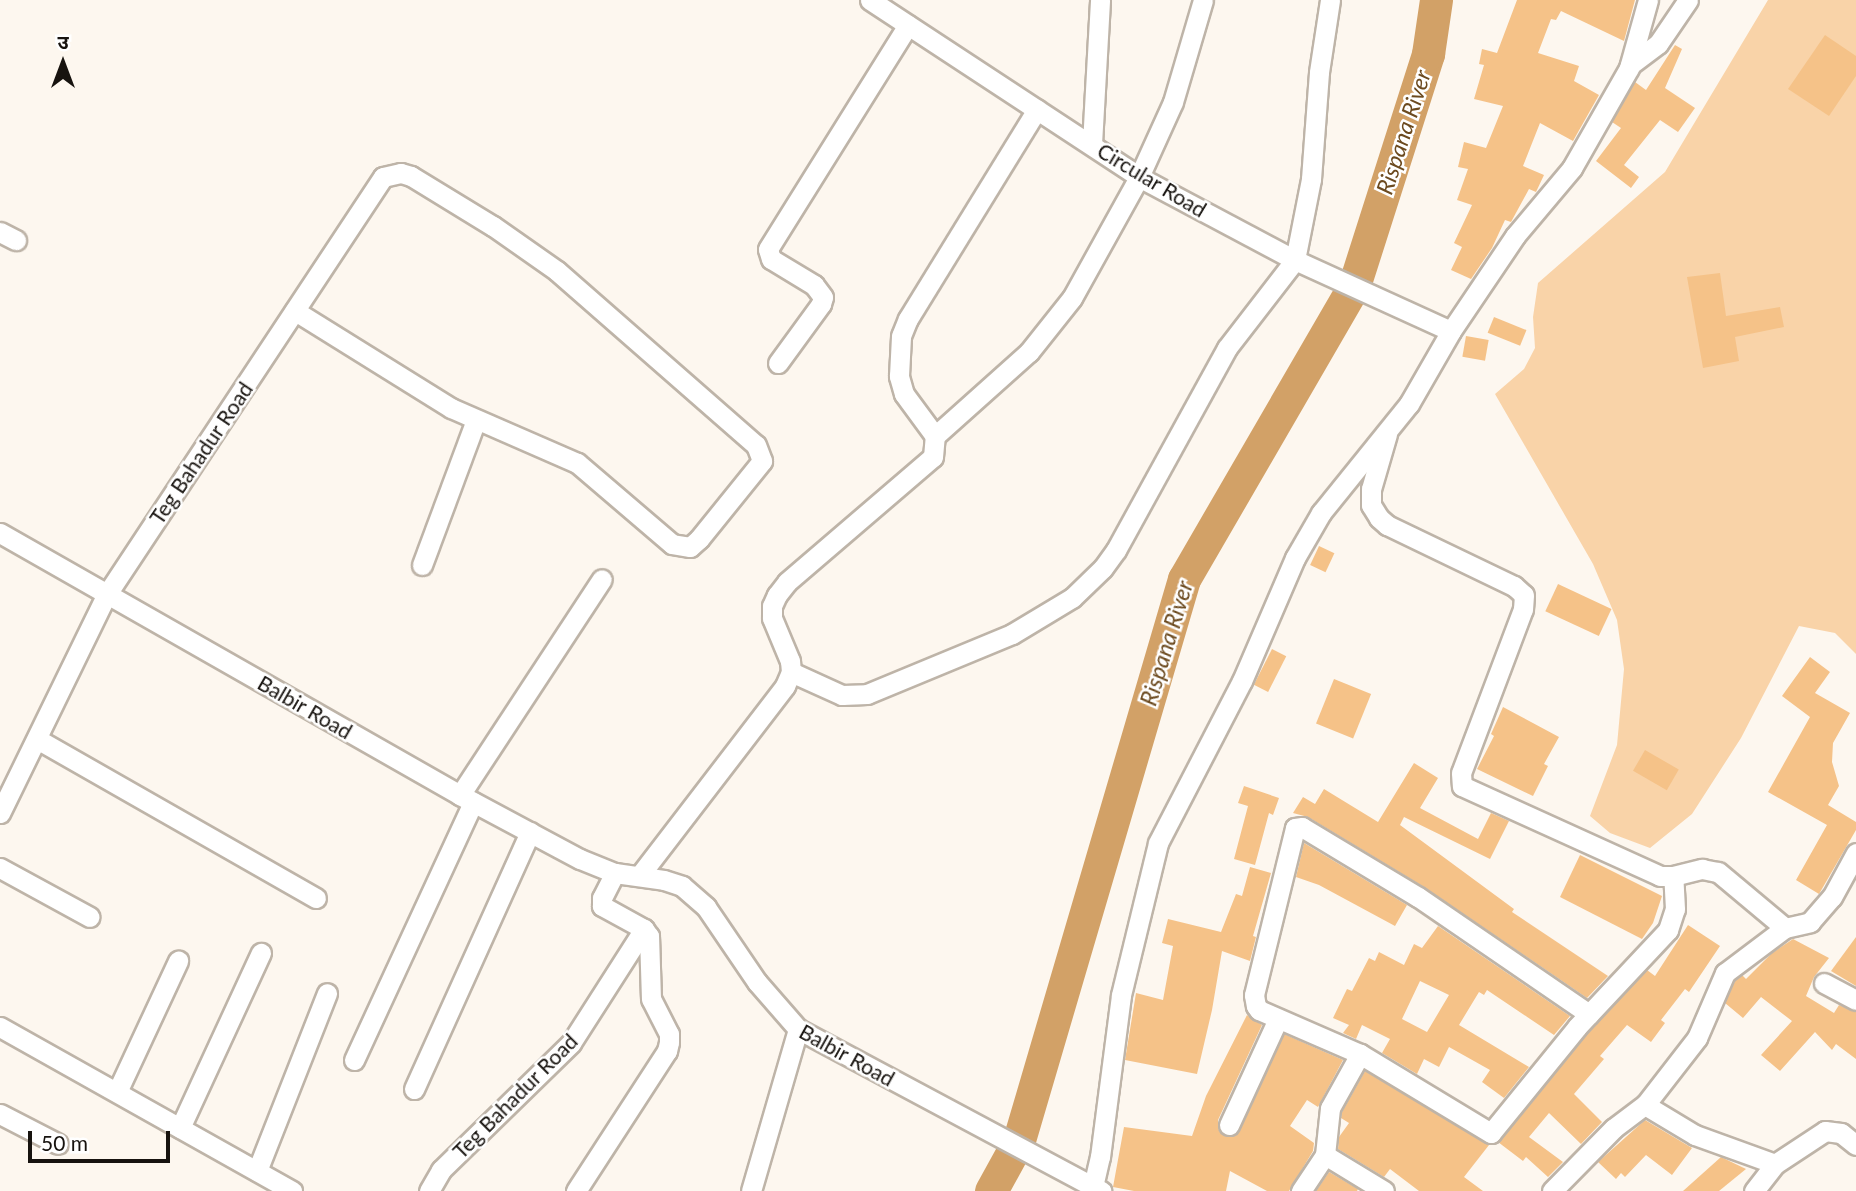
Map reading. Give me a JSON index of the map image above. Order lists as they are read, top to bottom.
{
  "streets": {
    "street": ["Circular Road", "Teg Bahadur Road", "Balbir Road"]
  },
  "crossings": [
    ["Teg Bahadur Road", "Balbir Road"]
  ],
  "water": ["Rispana River"],
  "scale_bar": "50 m",
  "north": "top"
}
